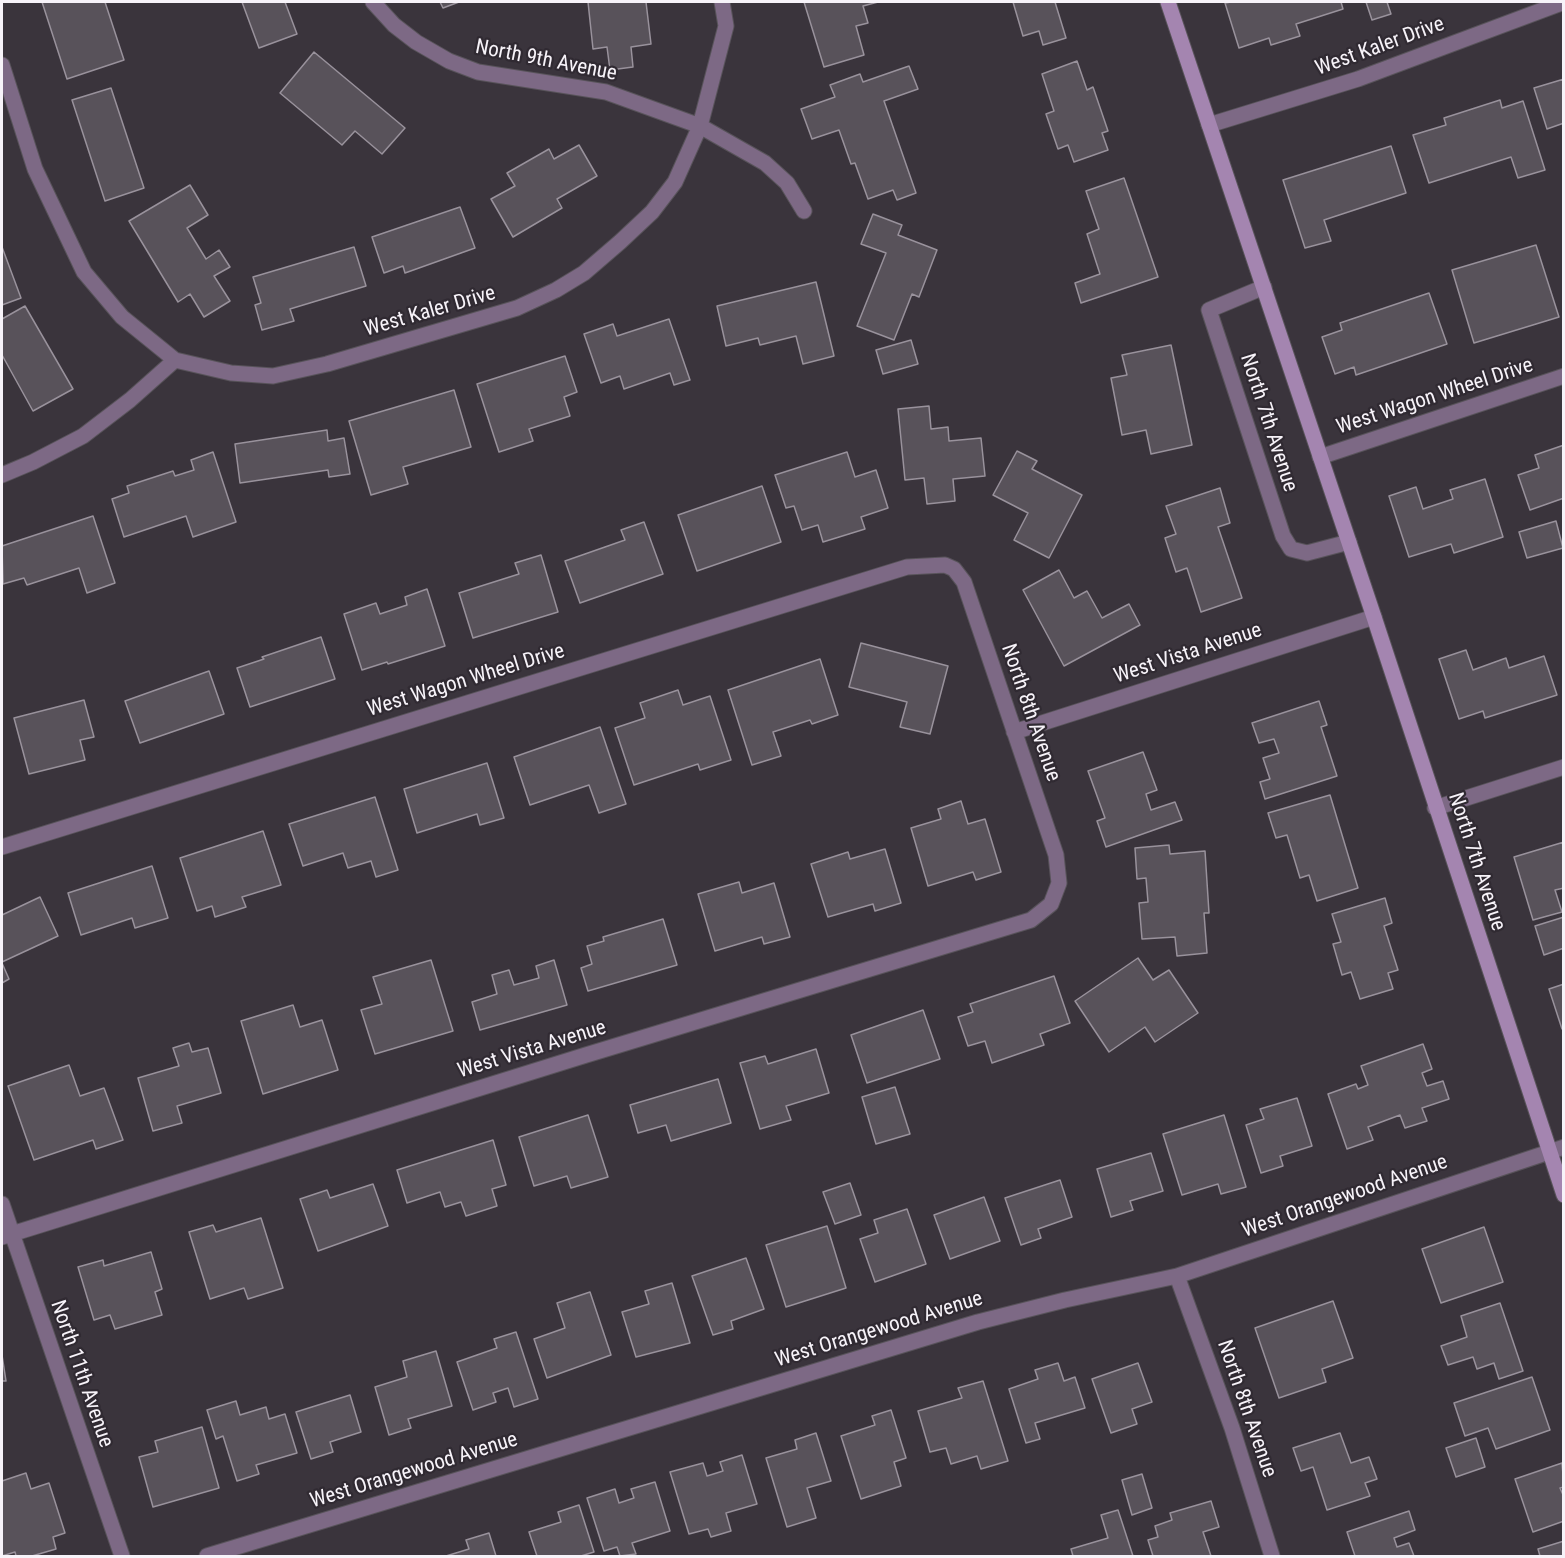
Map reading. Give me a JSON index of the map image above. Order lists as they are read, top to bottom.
{
  "streets": {
    "main road": ["North 7th Avenue"],
    "street": [
      "West Kaler Drive",
      "North 9th Avenue",
      "West Wagon Wheel Drive",
      "West Vista Avenue",
      "North 8th Avenue",
      "West Orangewood Avenue",
      "North 11th Avenue"
    ]
  },
  "crossings": [
    ["West Kaler Drive", "North 9th Avenue"],
    ["West Kaler Drive", "North 7th Avenue"],
    ["West Wagon Wheel Drive", "North 7th Avenue"],
    ["West Wagon Wheel Drive", "North 8th Avenue"],
    ["North 7th Avenue", "West Vista Avenue"],
    ["North 7th Avenue", "West Orangewood Avenue"],
    ["West Vista Avenue", "North 8th Avenue"],
    ["West Vista Avenue", "North 11th Avenue"],
    ["North 8th Avenue", "West Orangewood Avenue"]
  ]
}
